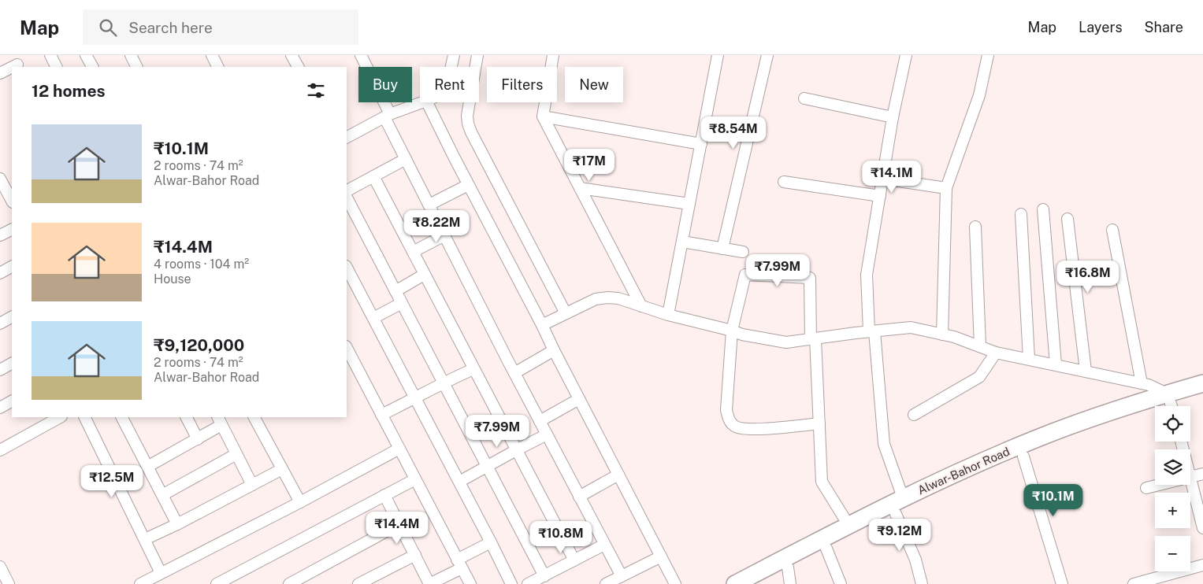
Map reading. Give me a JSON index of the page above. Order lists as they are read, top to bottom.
{
  "streets": {
    "main road": ["Alwar-Bahor Road"]
  },
  "page": {
    "header": "Map",
    "search": "Search here",
    "nav": ["Map", "Layers", "Share"],
    "chip": [
      "Buy",
      "Rent",
      "Filters",
      "New"
    ],
    "heading": "12 homes",
    "list": [
      {
        "name": "₹10.1M",
        "note": "2 rooms · 74 m² · Alwar-Bahor Road"
      },
      {
        "name": "₹14.4M",
        "note": "4 rooms · 104 m² · House"
      },
      {
        "name": "₹9,120,000",
        "note": "2 rooms · 74 m² · Alwar-Bahor Road"
      }
    ],
    "price": [
      "₹8.54M",
      "₹17M",
      "₹14.1M",
      "₹8.22M",
      "₹7.99M",
      "₹16.8M",
      "₹7.99M",
      "₹12.5M",
      "₹10.1M",
      "₹14.4M",
      "₹9.12M",
      "₹10.8M"
    ],
    "map_buttons": ["+", "−"]
  }
}
